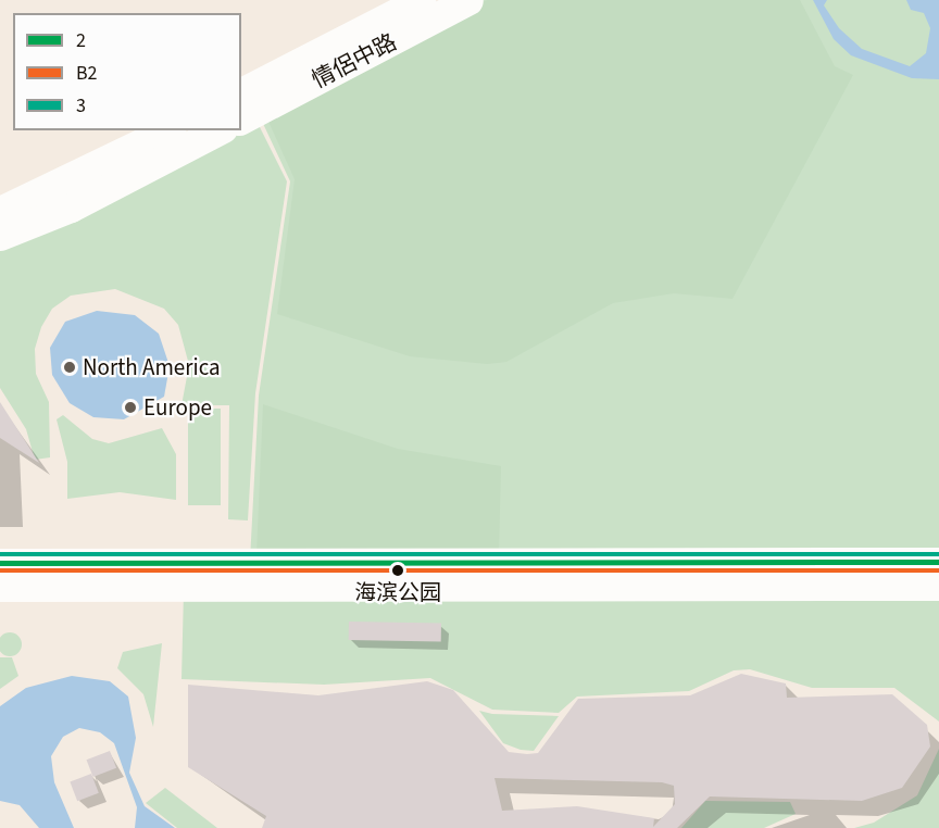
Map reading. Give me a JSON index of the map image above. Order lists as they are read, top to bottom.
{
  "streets": {
    "highway": ["情侶中路"]
  },
  "places": ["North America", "Europe", "海滨公园"],
  "lines": ["transit line 3", "transit line 2", "transit line B2"],
  "legend": ["2", "B2", "3"]
}
